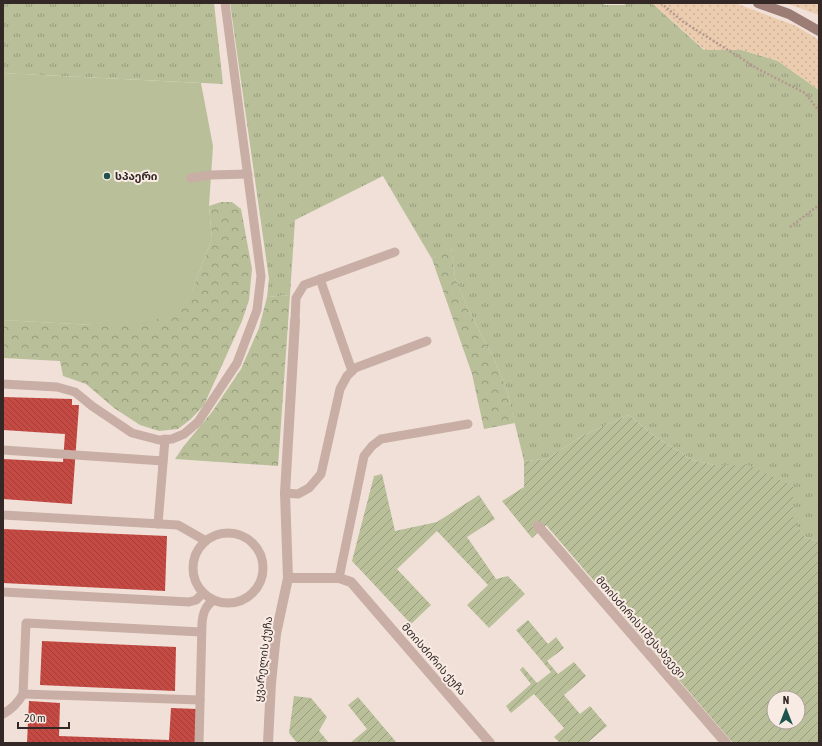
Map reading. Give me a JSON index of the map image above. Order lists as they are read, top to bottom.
{
  "streets": {
    "street": ["მთისძირის II შესახვევი", "ყვარელის ქუჩა", "მთისძირის ქუჩა"]
  },
  "places": ["სპაერი"],
  "scale_bar": "20 m",
  "north": "top"
}
